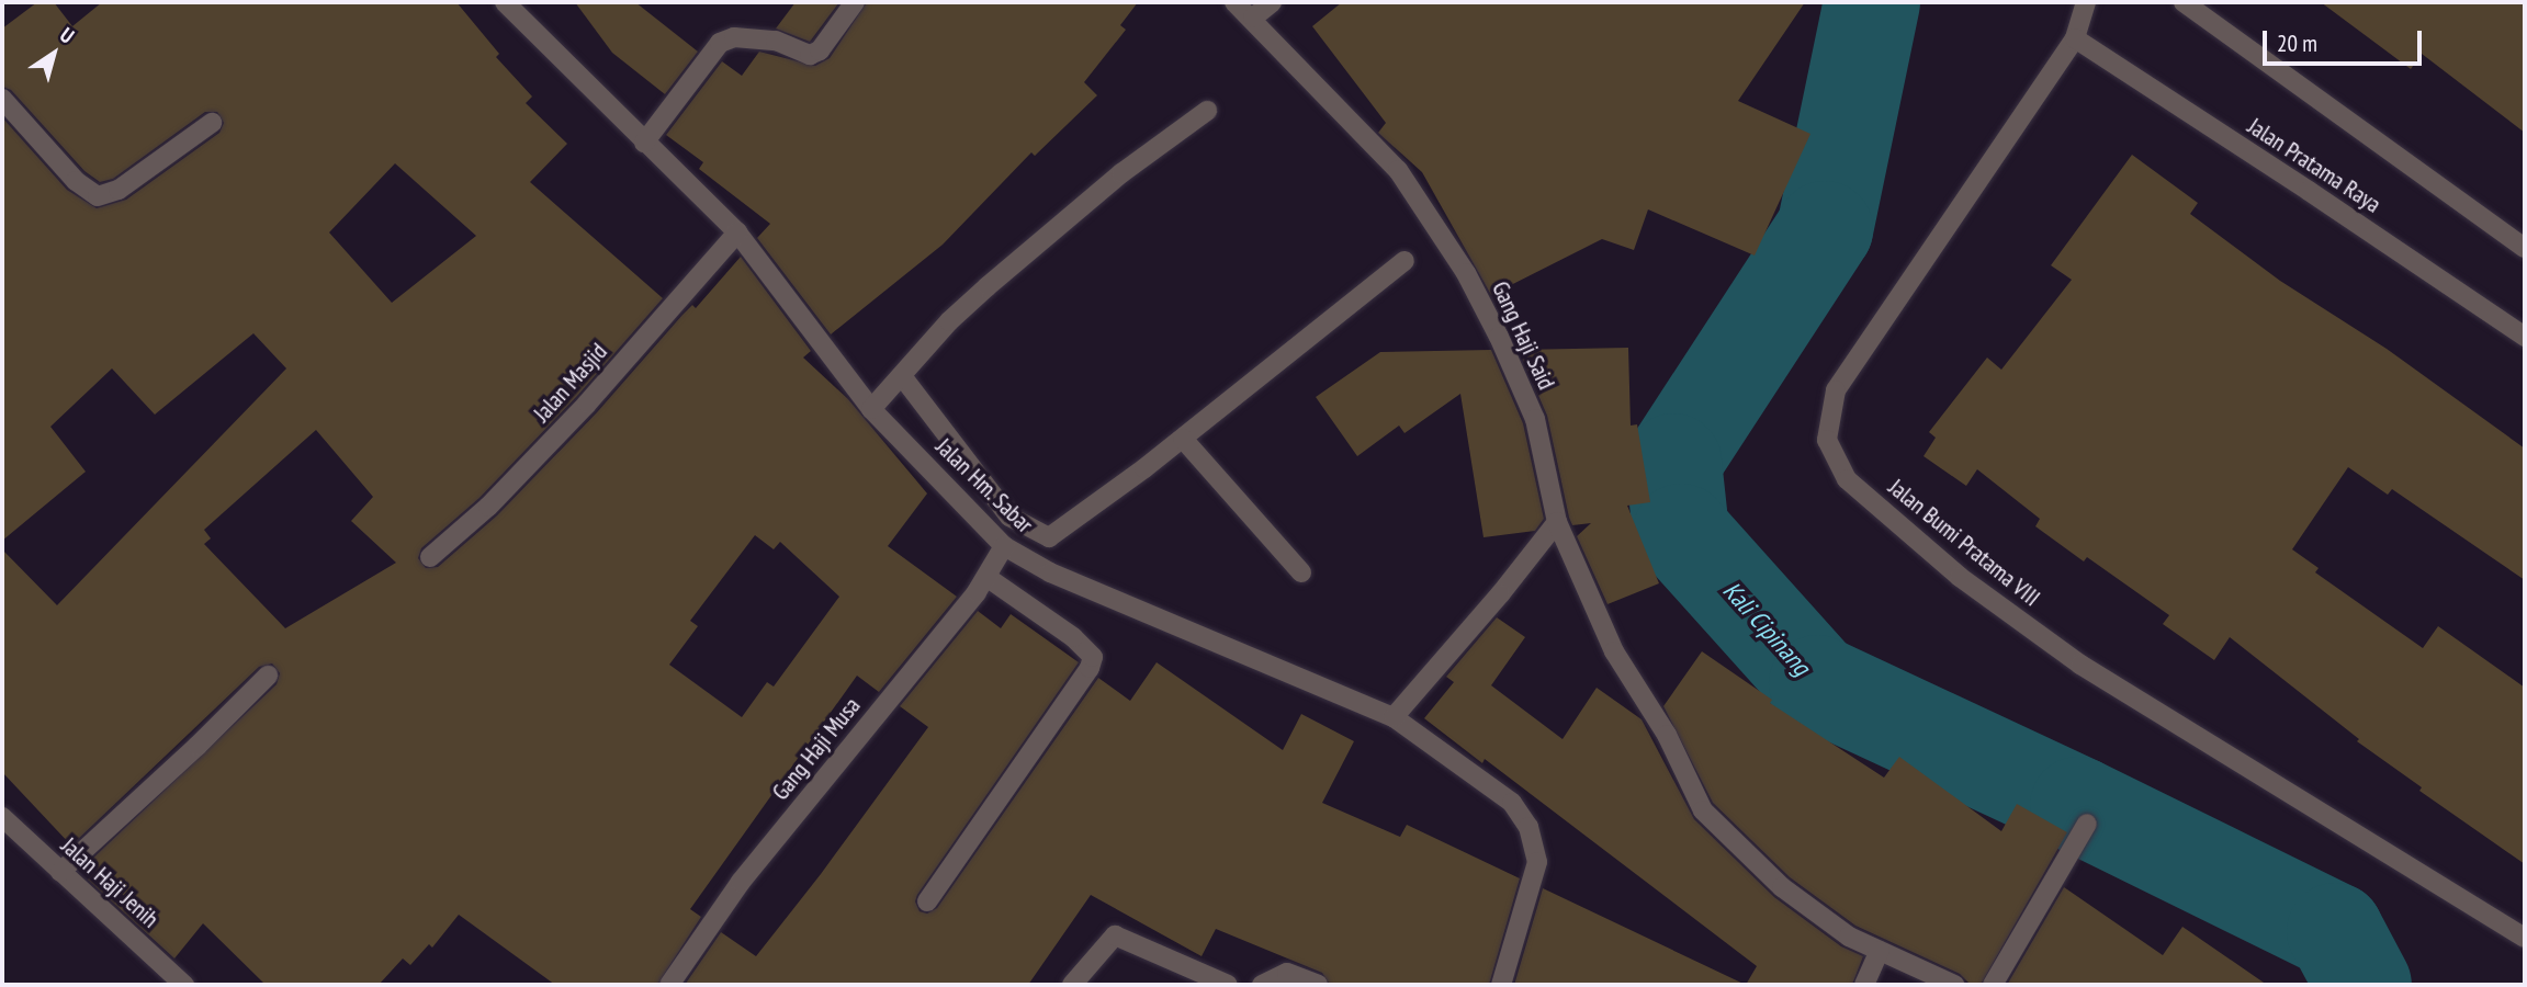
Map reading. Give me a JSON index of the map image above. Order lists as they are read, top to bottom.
{
  "streets": {
    "street": [
      "Jalan Pratama Raya",
      "Gang Haji Said",
      "Jalan Masjid",
      "Jalan Hm. Sabar",
      "Jalan Bumi Pratama VIII",
      "Gang Haji Musa",
      "Jalan Haji Jenih"
    ]
  },
  "crossings": [
    ["Jalan Pratama Raya", "Jalan Bumi Pratama VIII"],
    ["Jalan Masjid", "Jalan Hm. Sabar"],
    ["Jalan Hm. Sabar", "Gang Haji Musa"]
  ],
  "water": ["Kali Cipinang"],
  "scale_bar": "20 m",
  "north": "top right"
}
